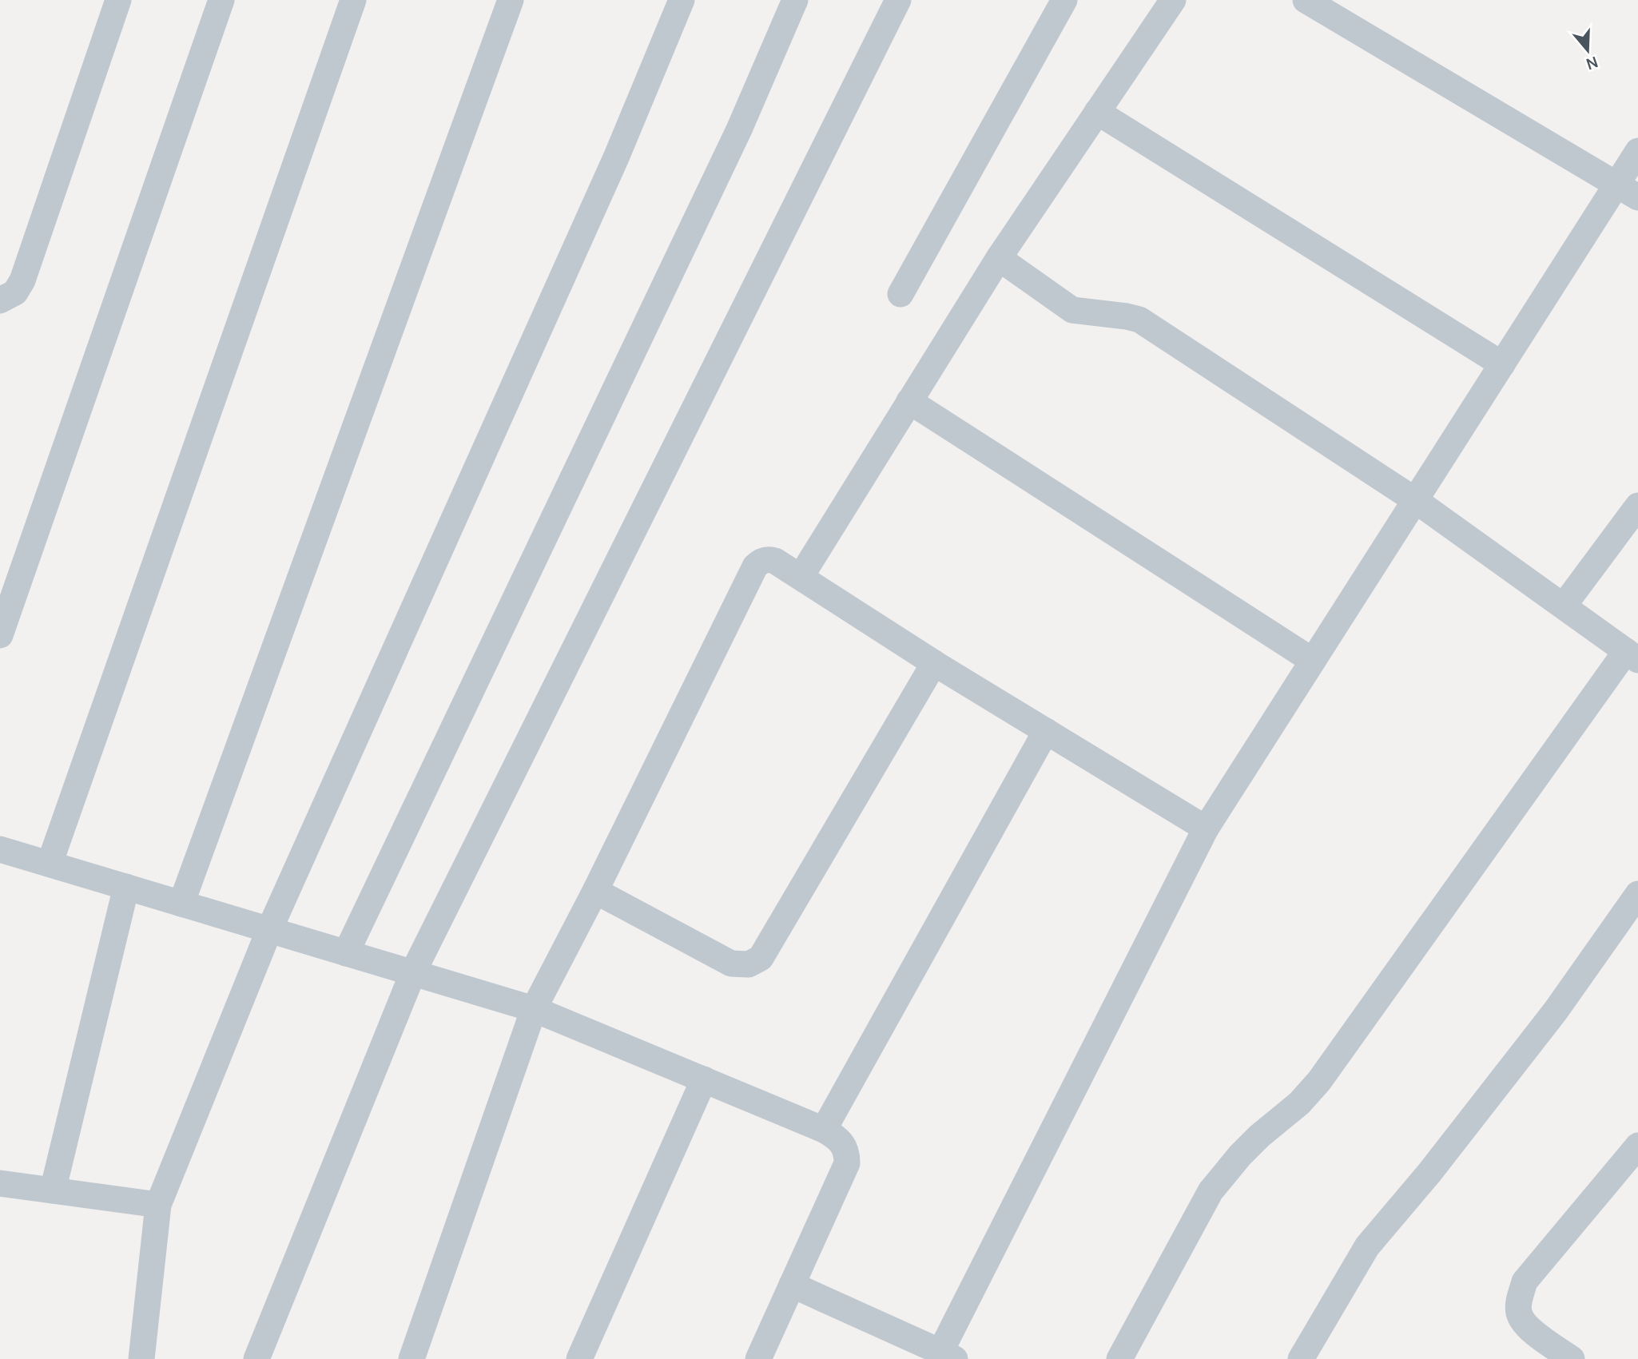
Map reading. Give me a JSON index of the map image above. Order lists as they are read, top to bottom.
{
  "north": "bottom"
}
